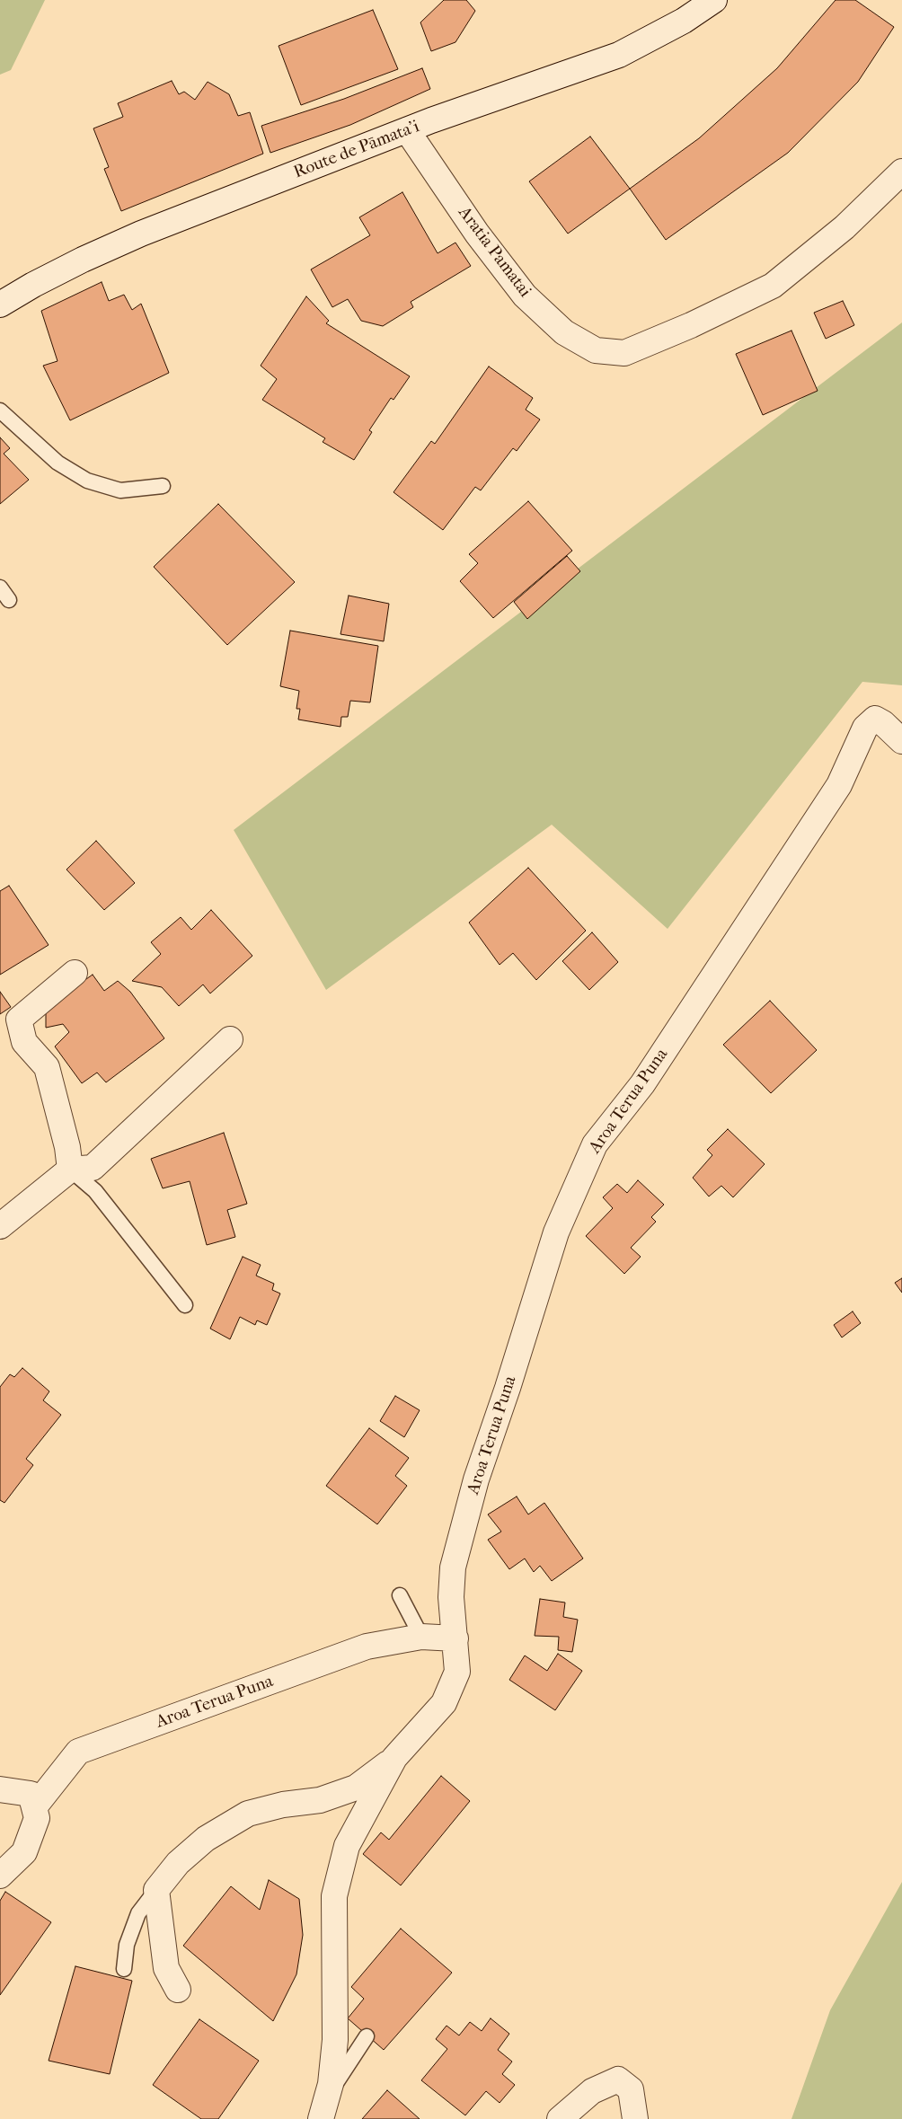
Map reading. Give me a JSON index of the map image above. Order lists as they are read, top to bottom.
{
  "streets": {
    "street": ["Route de Pāmata'i", "Aratia Pamatai", "Aroa Terua Puna"]
  },
  "crossings": [
    ["Route de Pāmata'i", "Aratia Pamatai"]
  ]
}
